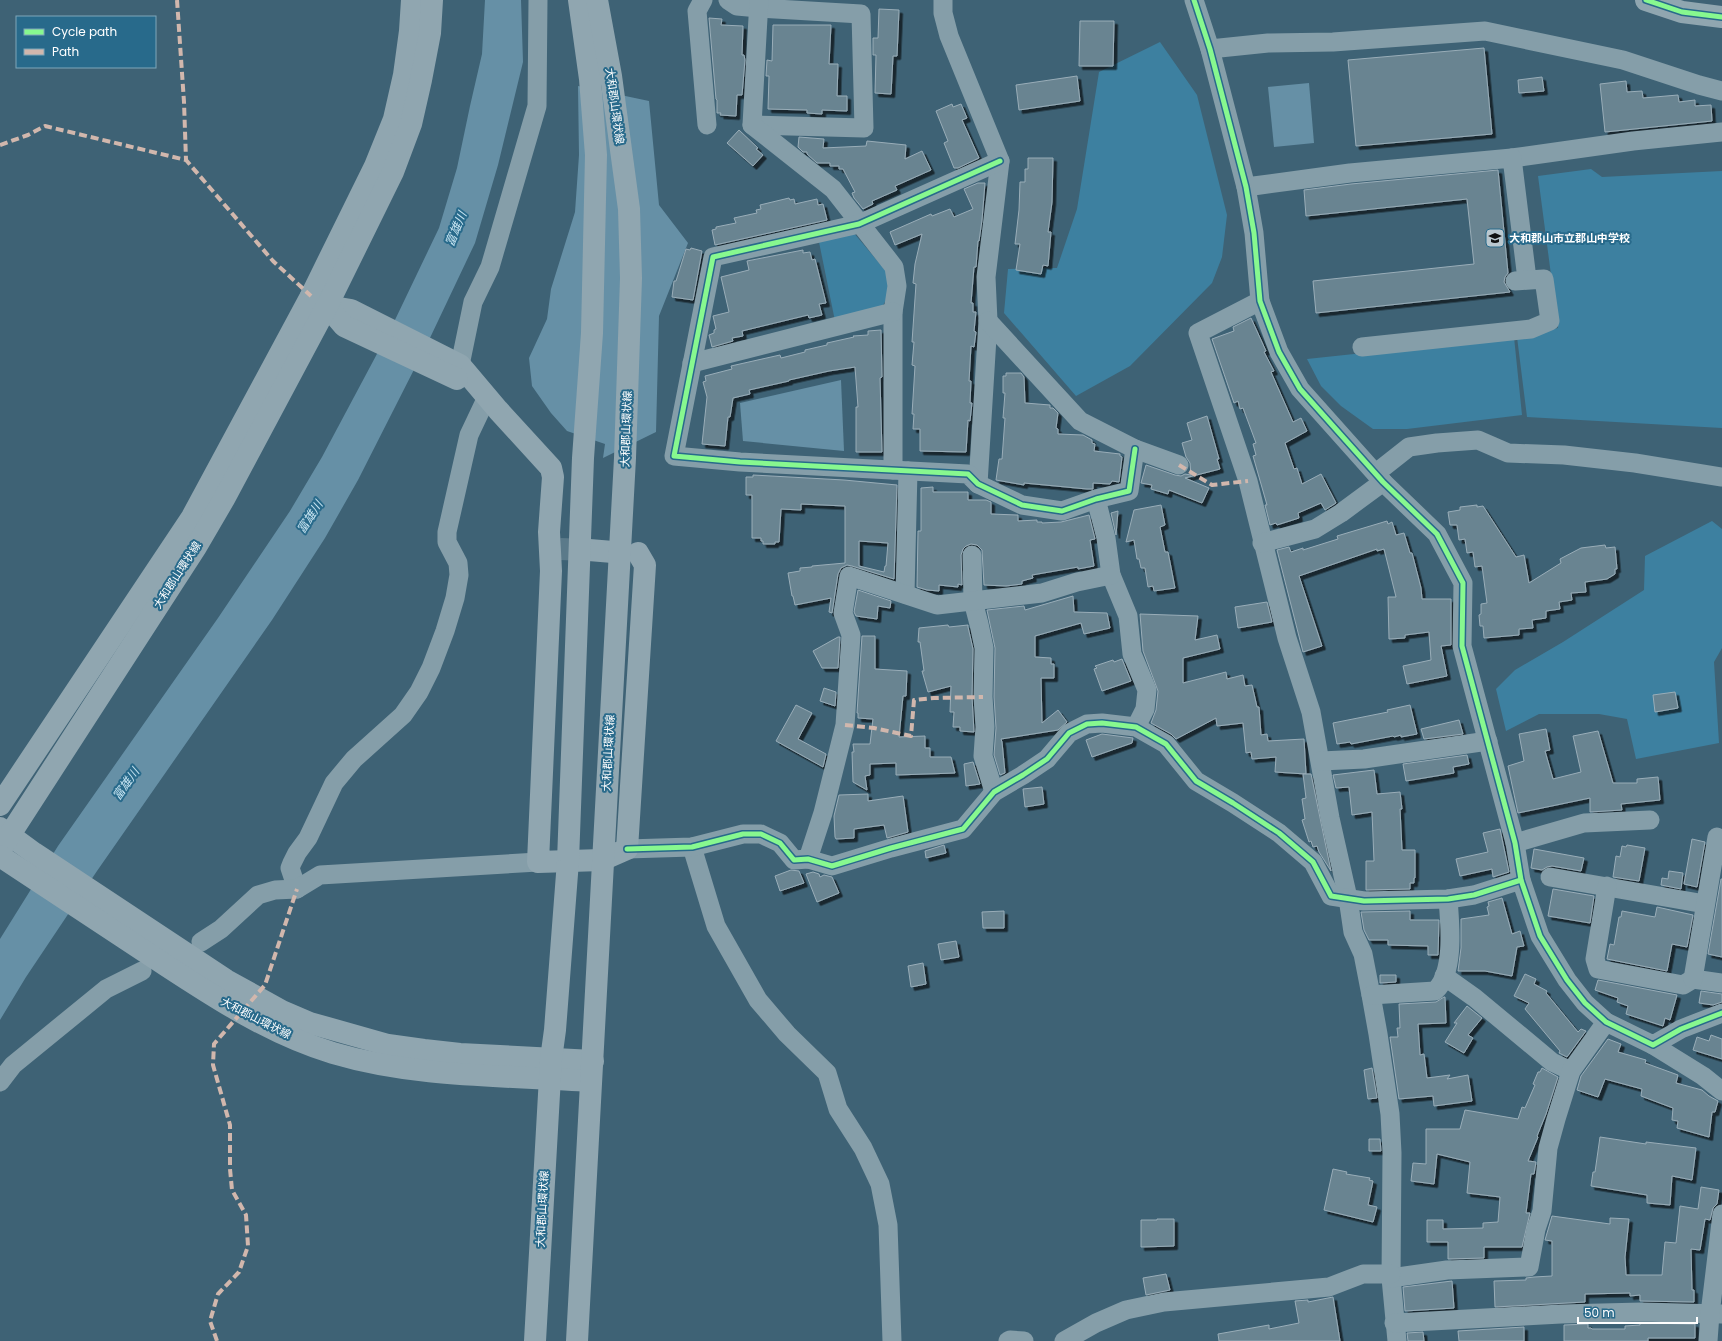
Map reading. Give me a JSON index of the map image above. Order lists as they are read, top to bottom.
{
  "streets": {
    "main road": ["大和郡山環状線"]
  },
  "water": ["富雄川"],
  "places": {
    "school or university": ["大和郡山市立郡山中学校"]
  },
  "legend": ["Cycle path", "Path"],
  "scale_bar": "50 m"
}
